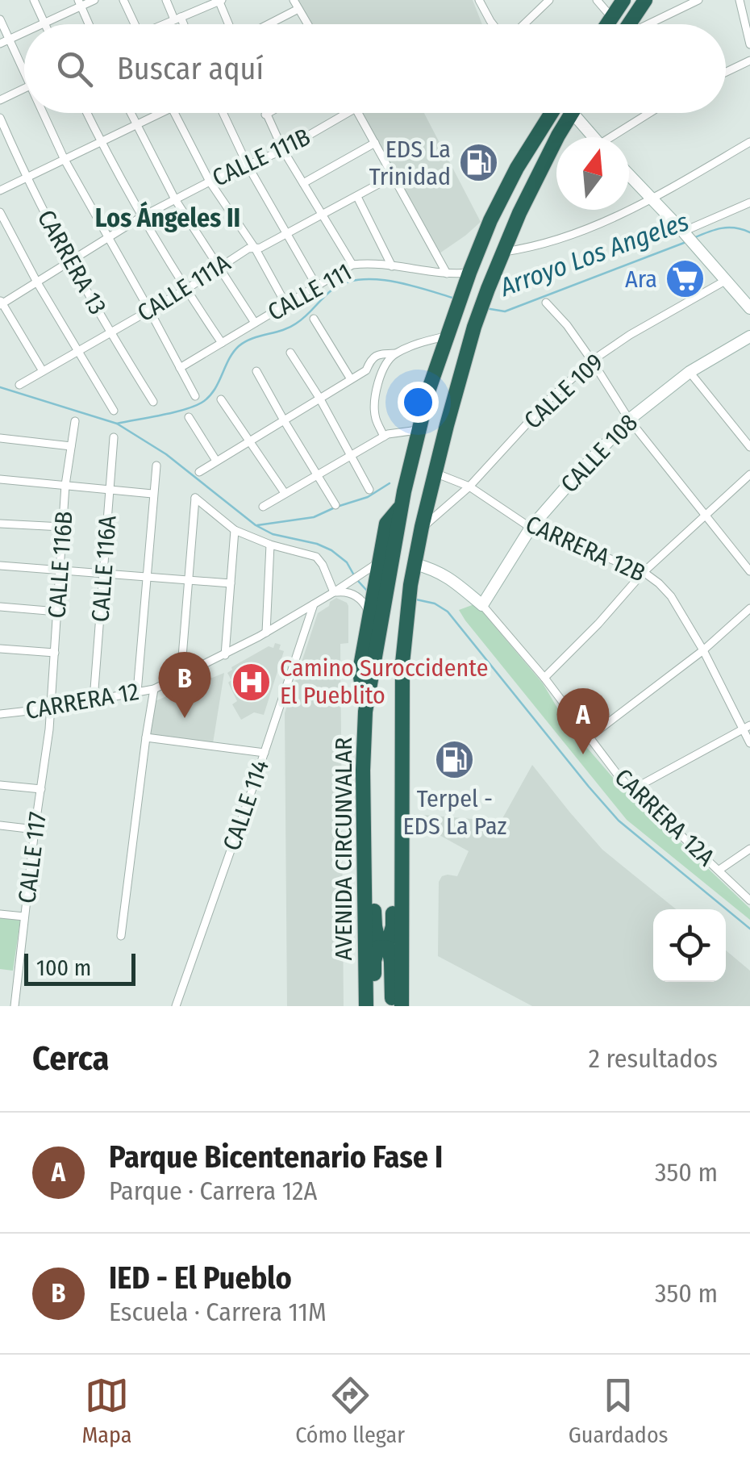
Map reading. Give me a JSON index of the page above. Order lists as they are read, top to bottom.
{
  "streets": {
    "highway": ["AVENIDA CIRCUNVALAR"],
    "street": [
      "CALLE 111B",
      "CARRERA 13",
      "CALLE 111A",
      "CALLE 111",
      "CALLE 109",
      "CALLE 108",
      "CARRERA 12B",
      "CALLE 116B",
      "CALLE 116A",
      "CARRERA 12",
      "CALLE 114",
      "CARRERA 12A",
      "CALLE 117"
    ]
  },
  "crossings": [
    ["CALLE 111B", "CARRERA 13"],
    ["CARRERA 13", "CALLE 111A"],
    ["CALLE 111", "AVENIDA CIRCUNVALAR"],
    ["CALLE 109", "CARRERA 12B"],
    ["CALLE 108", "CARRERA 12B"],
    ["CALLE 108", "CARRERA 12A"],
    ["CALLE 116B", "CARRERA 12"],
    ["CALLE 116B", "CALLE 117"],
    ["CALLE 116A", "CARRERA 12"],
    ["CARRERA 12", "CALLE 114"],
    ["CARRERA 12", "AVENIDA CIRCUNVALAR"],
    ["CARRERA 12", "CALLE 117"]
  ],
  "districts": ["Los Ángeles II"],
  "water": ["Arroyo Los Angeles"],
  "places": {
    "fuel station": ["EDS La Trinidad", "Terpel - EDS La Paz"],
    "supermarket": ["Ara"],
    "hospital": ["Camino Suroccidente El Pueblito"]
  },
  "scale_bar": "100 m",
  "north": "top",
  "page": {
    "search": "Buscar aquí",
    "pins": ["B", "A"],
    "scale": "100 m",
    "heading": ["Cerca", "2 resultados"],
    "list": [
      {
        "mark": "A",
        "name": "Parque Bicentenario Fase I",
        "note": "Parque · Carrera 12A",
        "value": "350 m"
      },
      {
        "mark": "B",
        "name": "IED - El Pueblo",
        "note": "Escuela · Carrera 11M",
        "value": "350 m"
      }
    ],
    "nav": ["Mapa", "Cómo llegar", "Guardados"]
  }
}
